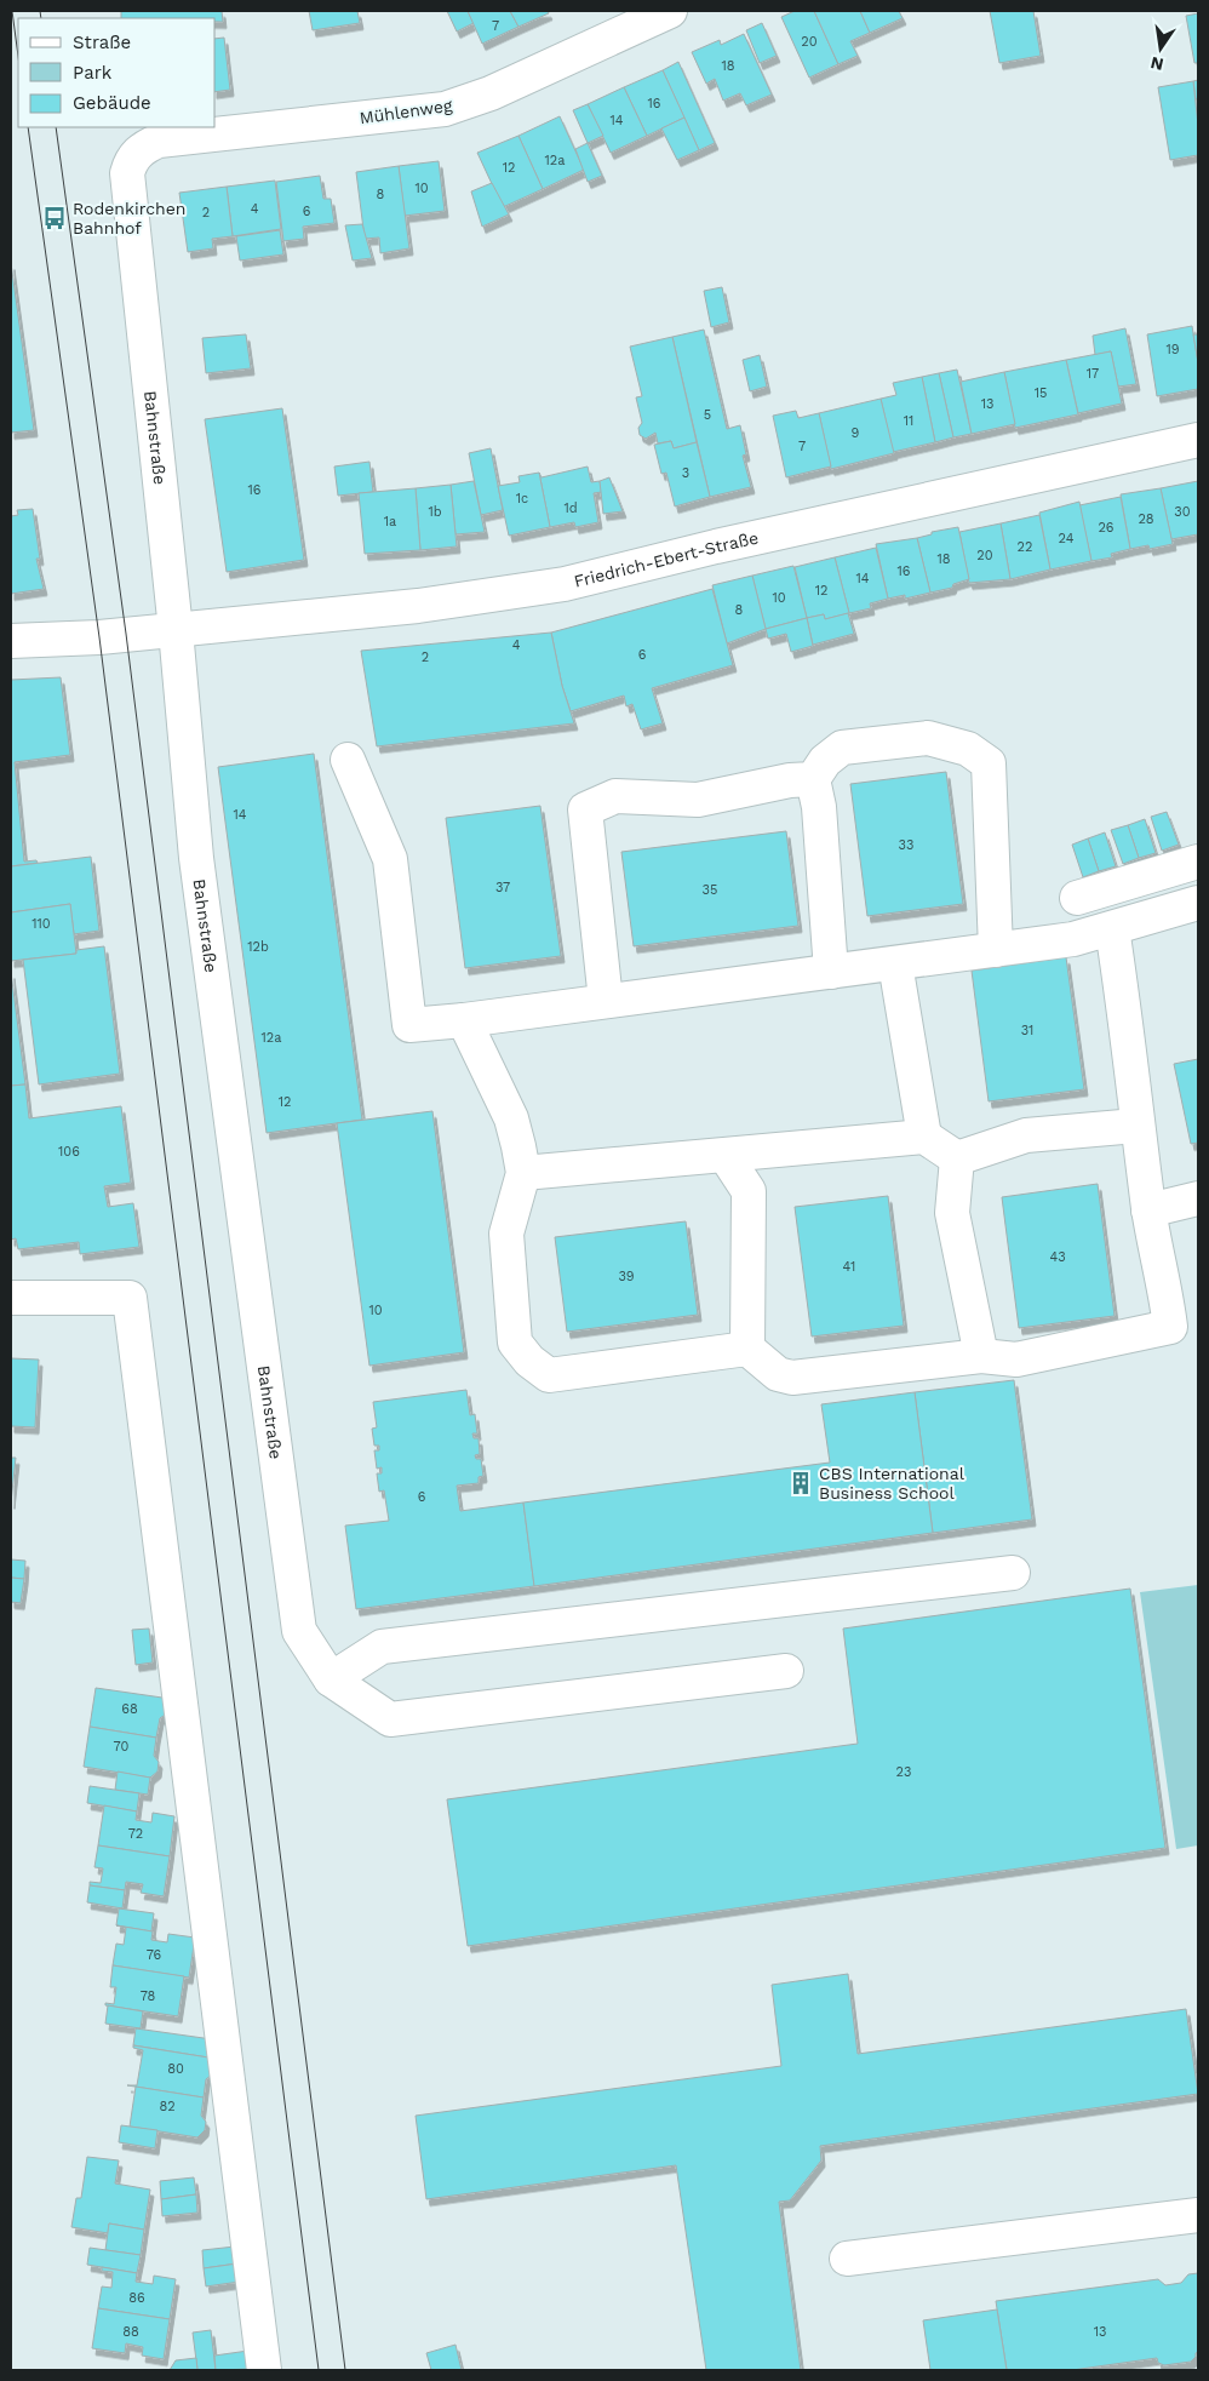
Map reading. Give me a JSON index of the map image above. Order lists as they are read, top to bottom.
{
  "streets": {
    "main road": ["Mühlenweg", "Bahnstraße", "Friedrich-Ebert-Straße"]
  },
  "crossings": [
    ["Mühlenweg", "Bahnstraße"],
    ["Bahnstraße", "Friedrich-Ebert-Straße"]
  ],
  "places": {
    "bus stop": ["Rodenkirchen Bahnhof"],
    "building": ["CBS International Business School"]
  },
  "house_numbers": [
    "7",
    "20",
    "18",
    "16",
    "14",
    "12a",
    "12",
    "10",
    "8",
    "4",
    "6",
    "2",
    "19",
    "17",
    "15",
    "13",
    "5",
    "11",
    "9",
    "7",
    "3",
    "16",
    "1c",
    "1d",
    "1b",
    "30",
    "28",
    "1a",
    "26",
    "24",
    "22",
    "20",
    "18",
    "16",
    "14",
    "12",
    "10",
    "8",
    "4",
    "6",
    "2",
    "14",
    "33",
    "37",
    "35",
    "110",
    "12b",
    "31",
    "12a",
    "12",
    "106",
    "43",
    "41",
    "39",
    "10",
    "6",
    "68",
    "70",
    "23",
    "72",
    "76",
    "78",
    "80",
    "82",
    "86",
    "88",
    "13"
  ],
  "legend": ["Straße", "Park", "Gebäude"],
  "north": "bottom"
}
